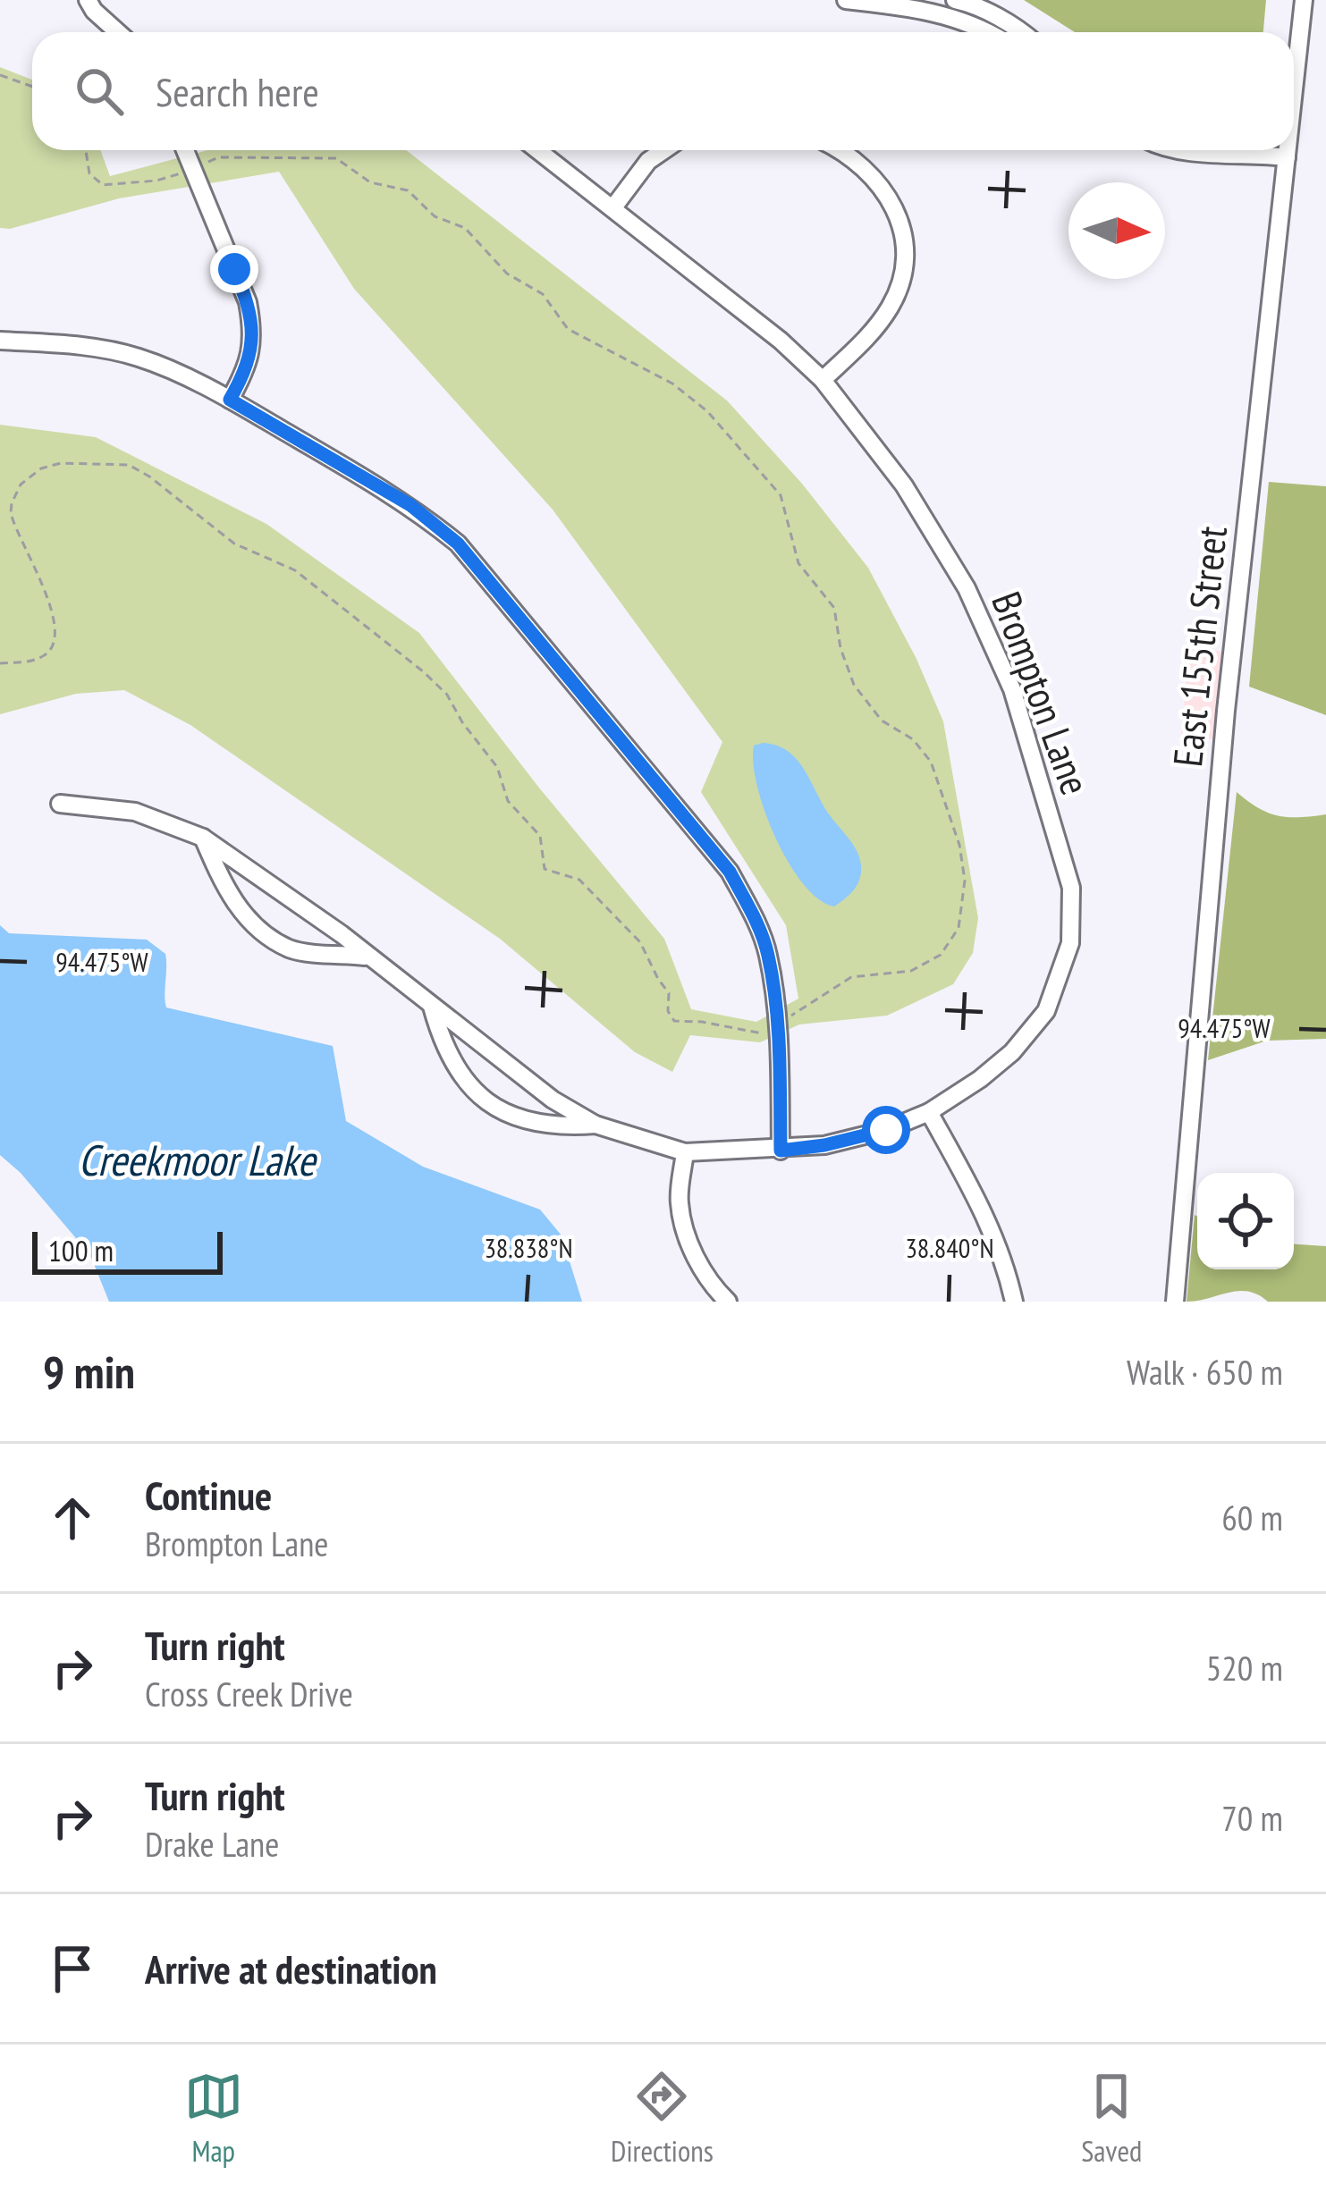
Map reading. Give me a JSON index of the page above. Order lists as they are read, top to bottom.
{
  "streets": {
    "street": ["East 155th Street", "Brompton Lane"]
  },
  "water": ["Creekmoor Lake"],
  "scale_bar": "100 m",
  "north": "right",
  "page": {
    "search": "Search here",
    "scale": "100 m",
    "heading": ["9 min", "Walk · 650 m"],
    "list": [
      ["Continue", "Brompton Lane", "60 m"],
      ["Turn right", "Cross Creek Drive", "520 m"],
      ["Turn right", "Drake Lane", "70 m"],
      "Arrive at destination"
    ],
    "nav": ["Map", "Directions", "Saved"]
  },
  "coordinates": ["94.475°W", "38.838°N", "38.840°N"]
}
